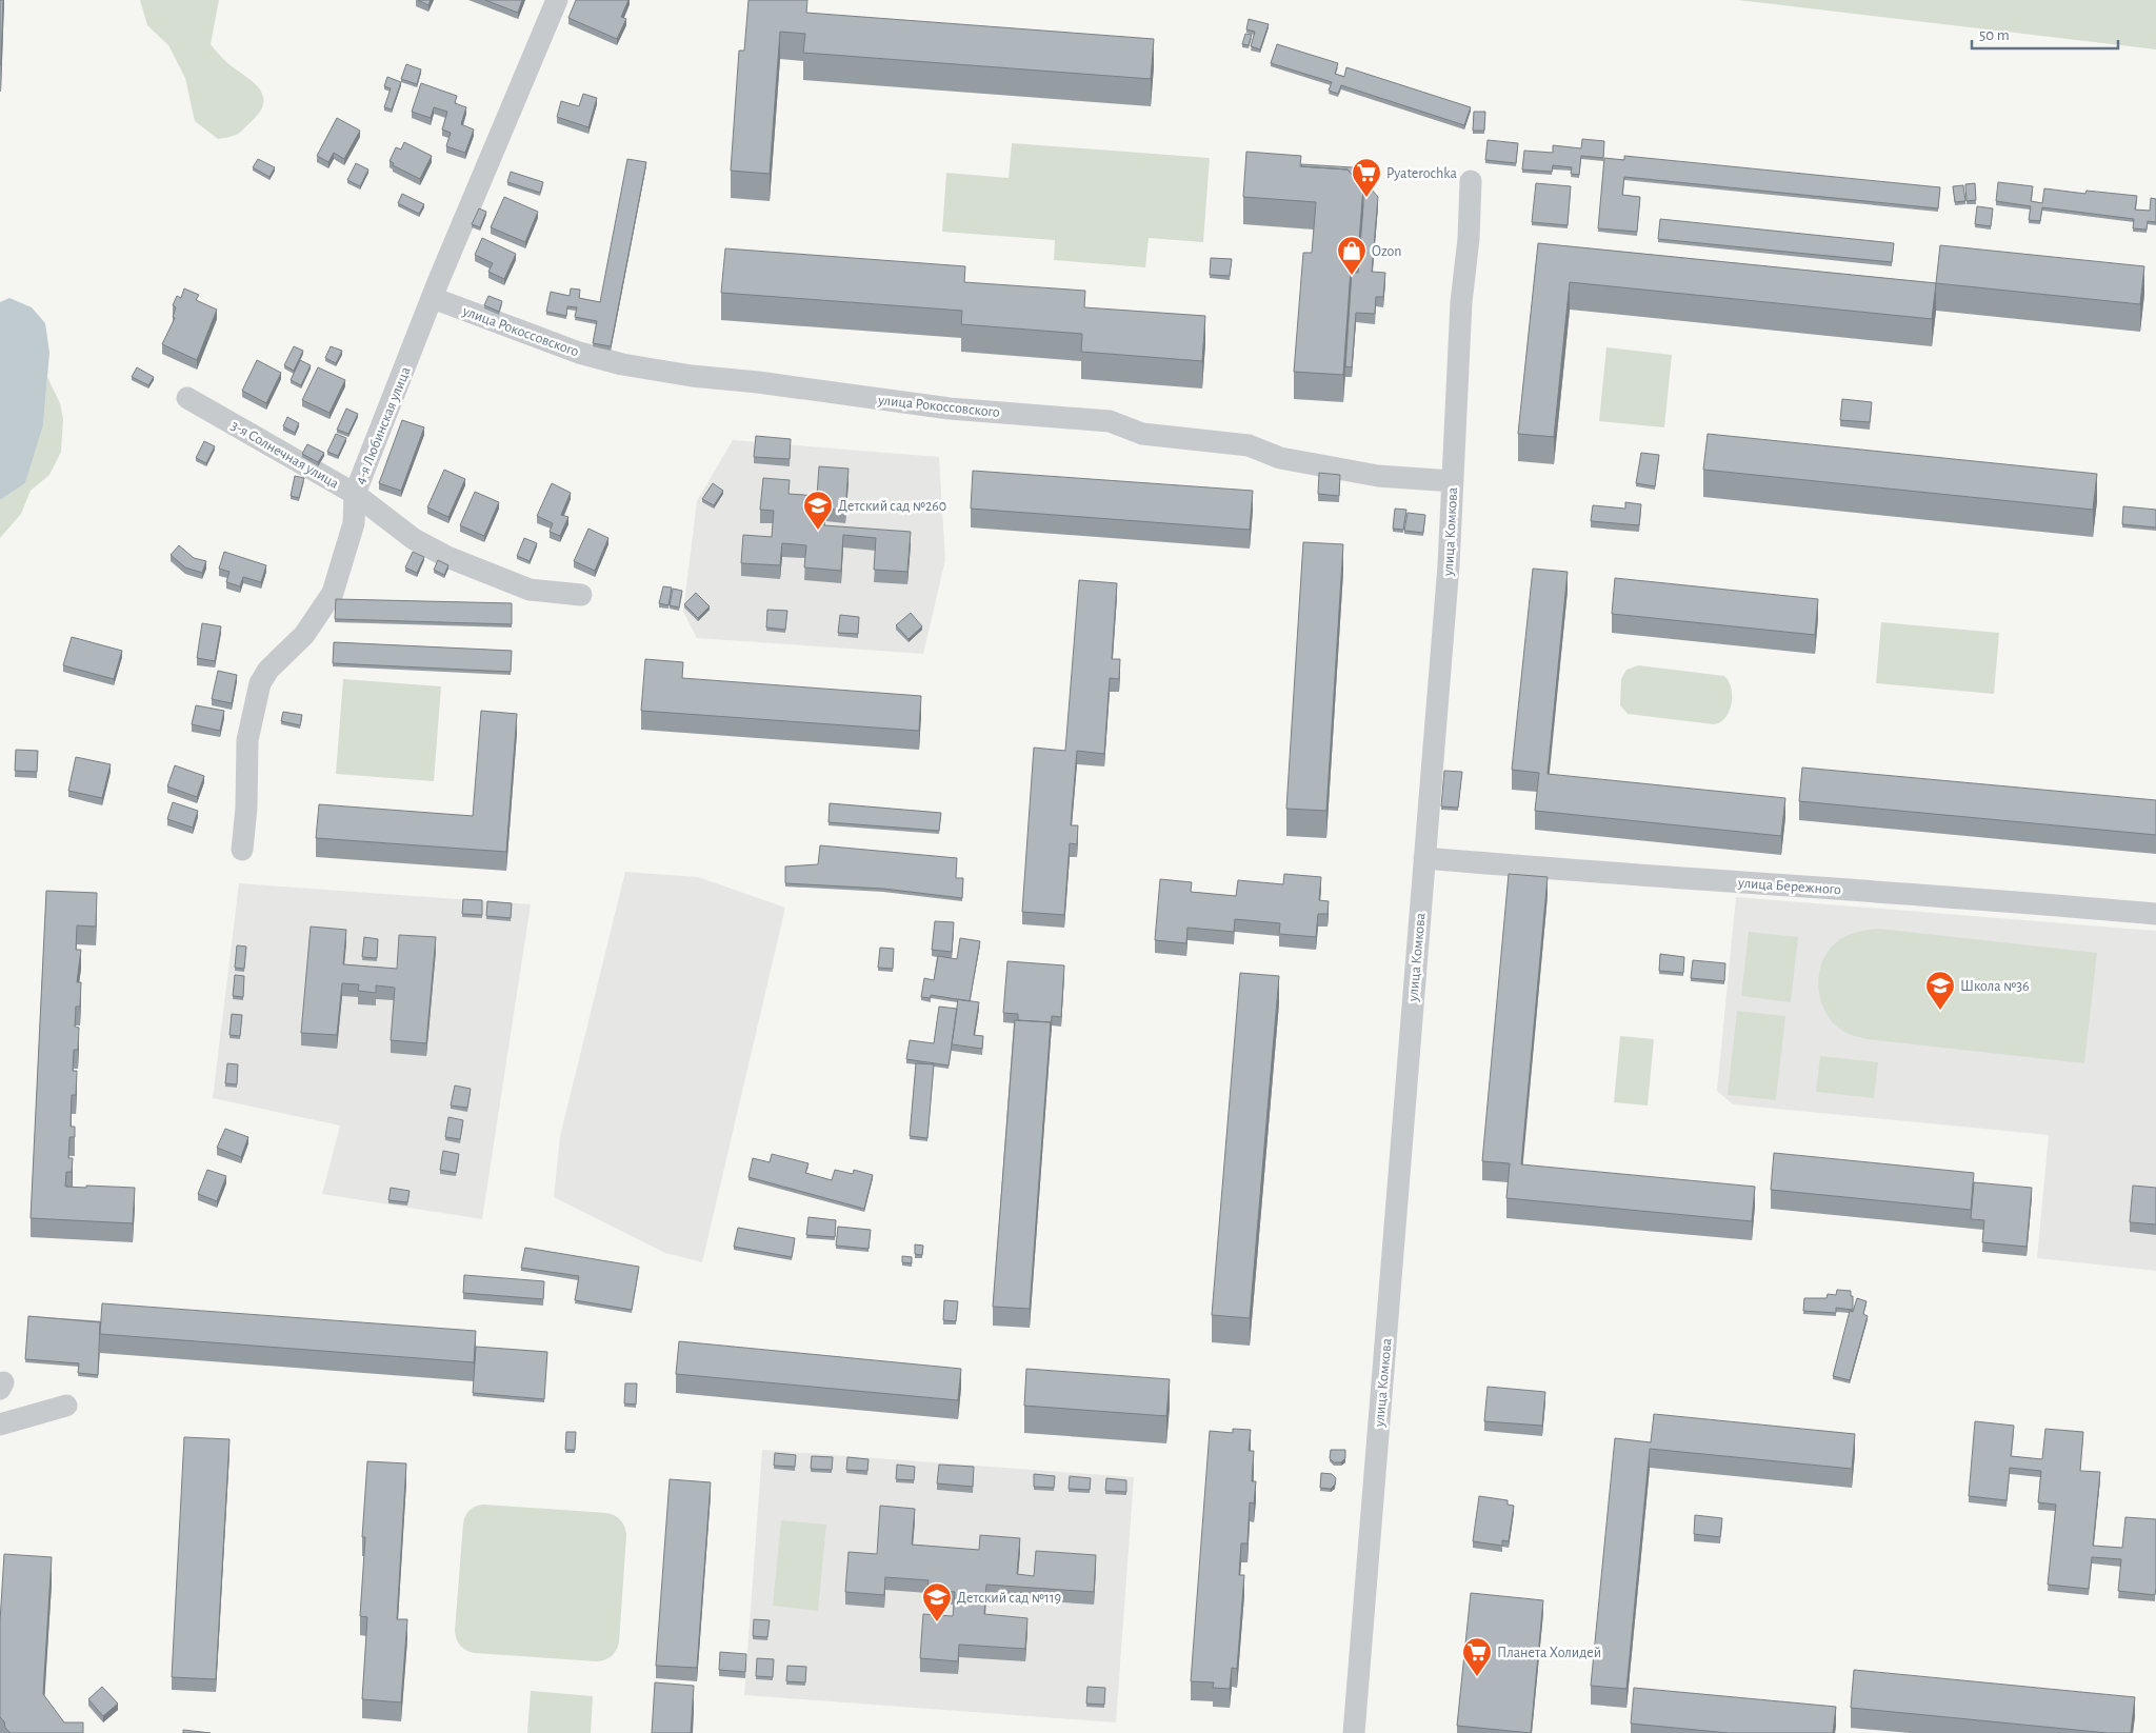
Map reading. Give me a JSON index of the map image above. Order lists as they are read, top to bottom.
{
  "streets": {
    "street": [
      "улица Рокоссовского",
      "4-я Любинская улица",
      "3-я Солнечная улица",
      "улица Комкова",
      "улица Бережного"
    ]
  },
  "crossings": [
    ["улица Рокоссовского", "4-я Любинская улица"],
    ["улица Рокоссовского", "улица Комкова"],
    ["4-я Любинская улица", "3-я Солнечная улица"],
    ["улица Комкова", "улица Бережного"]
  ],
  "places": {
    "supermarket": ["Pyaterochka", "Планета Холидей"],
    "shop": ["Ozon"],
    "school or university": ["Детский сад №260", "Школа №36", "Детский сад №119"]
  },
  "scale_bar": "50 m"
}
